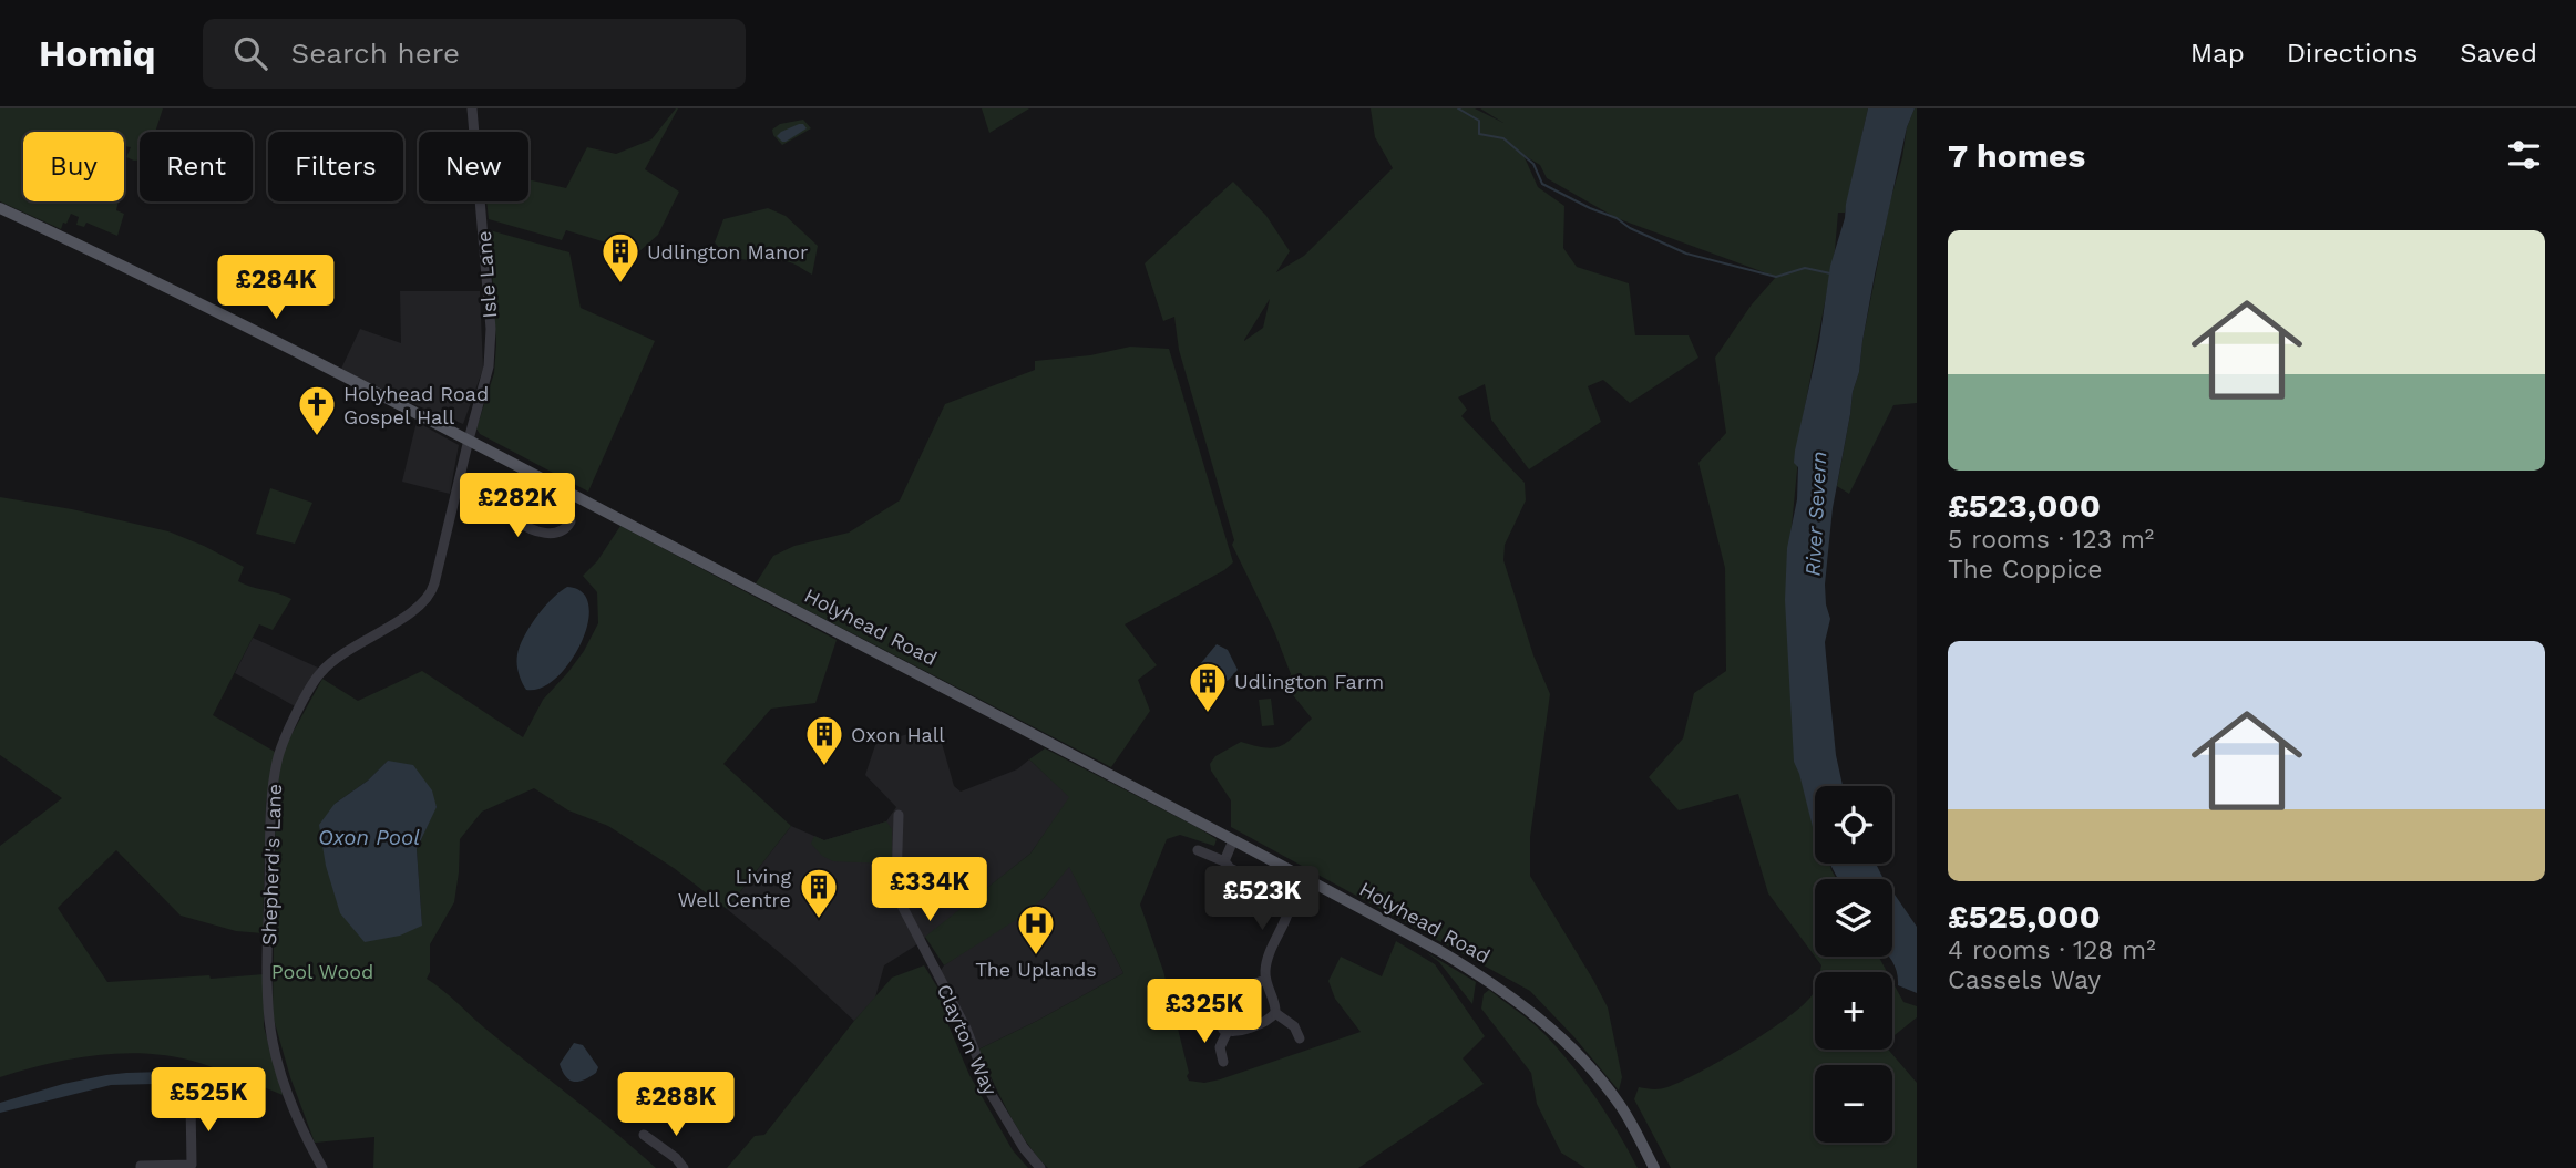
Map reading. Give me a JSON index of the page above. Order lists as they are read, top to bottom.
{
  "streets": {
    "main road": ["Holyhead Road"],
    "street": ["Isle Lane", "Shepherd's Lane", "Clayton Way"]
  },
  "crossings": [
    ["Isle Lane", "Holyhead Road"],
    ["Isle Lane", "Shepherd's Lane"],
    ["Holyhead Road", "Shepherd's Lane"]
  ],
  "water": ["River Severn", "Oxon Pool"],
  "parks": ["Pool Wood"],
  "places": {
    "building": [
      "Udlington Manor",
      "Udlington Farm",
      "Oxon Hall",
      "Living Well Centre"
    ],
    "church": ["Holyhead Road Gospel Hall"],
    "hospital": ["The Uplands"]
  },
  "page": {
    "header": "Homiq",
    "search": "Search here",
    "nav": ["Map", "Directions", "Saved"],
    "heading": "7 homes",
    "chip": [
      "Buy",
      "Rent",
      "Filters",
      "New"
    ],
    "list": [
      {
        "name": "£523,000",
        "note": "5 rooms · 123 m² · The Coppice"
      },
      {
        "name": "£525,000",
        "note": "4 rooms · 128 m² · Cassels Way"
      }
    ],
    "price": [
      "£284K",
      "£282K",
      "£334K",
      "£523K",
      "£325K",
      "£525K",
      "£288K"
    ],
    "map_buttons": ["+", "−"]
  }
}
